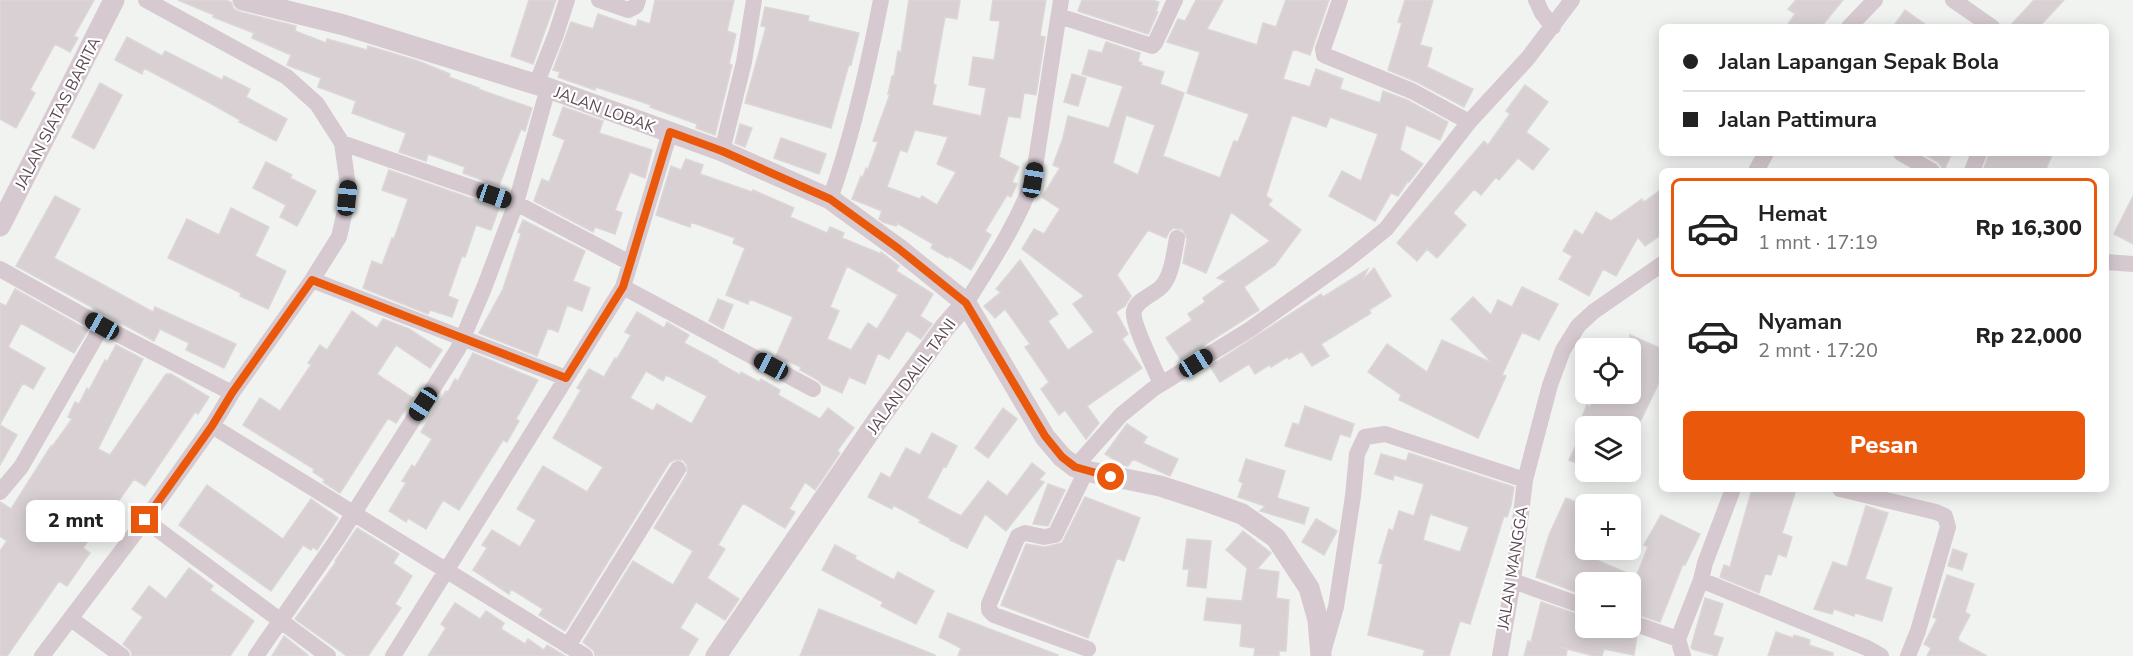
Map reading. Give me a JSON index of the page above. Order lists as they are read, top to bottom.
{
  "streets": {
    "street": [
      "JALAN LOBAK",
      "JALAN SIATAS BARITA",
      "JALAN DALIL TANI",
      "JALAN MANGGA"
    ]
  },
  "crossings": [
    ["JALAN LOBAK", "JALAN DALIL TANI"]
  ],
  "page": {
    "banner": ["Jalan Lapangan Sepak Bola", "Jalan Pattimura"],
    "list": [
      {
        "name": "Hemat",
        "note": "1 mnt · 17:19",
        "value": "Rp 16,300"
      },
      {
        "name": "Nyaman",
        "note": "2 mnt · 17:20",
        "value": "Rp 22,000"
      }
    ],
    "map_buttons": ["+", "−"],
    "buttons": "Pesan",
    "bubble": "2 mnt"
  }
}
